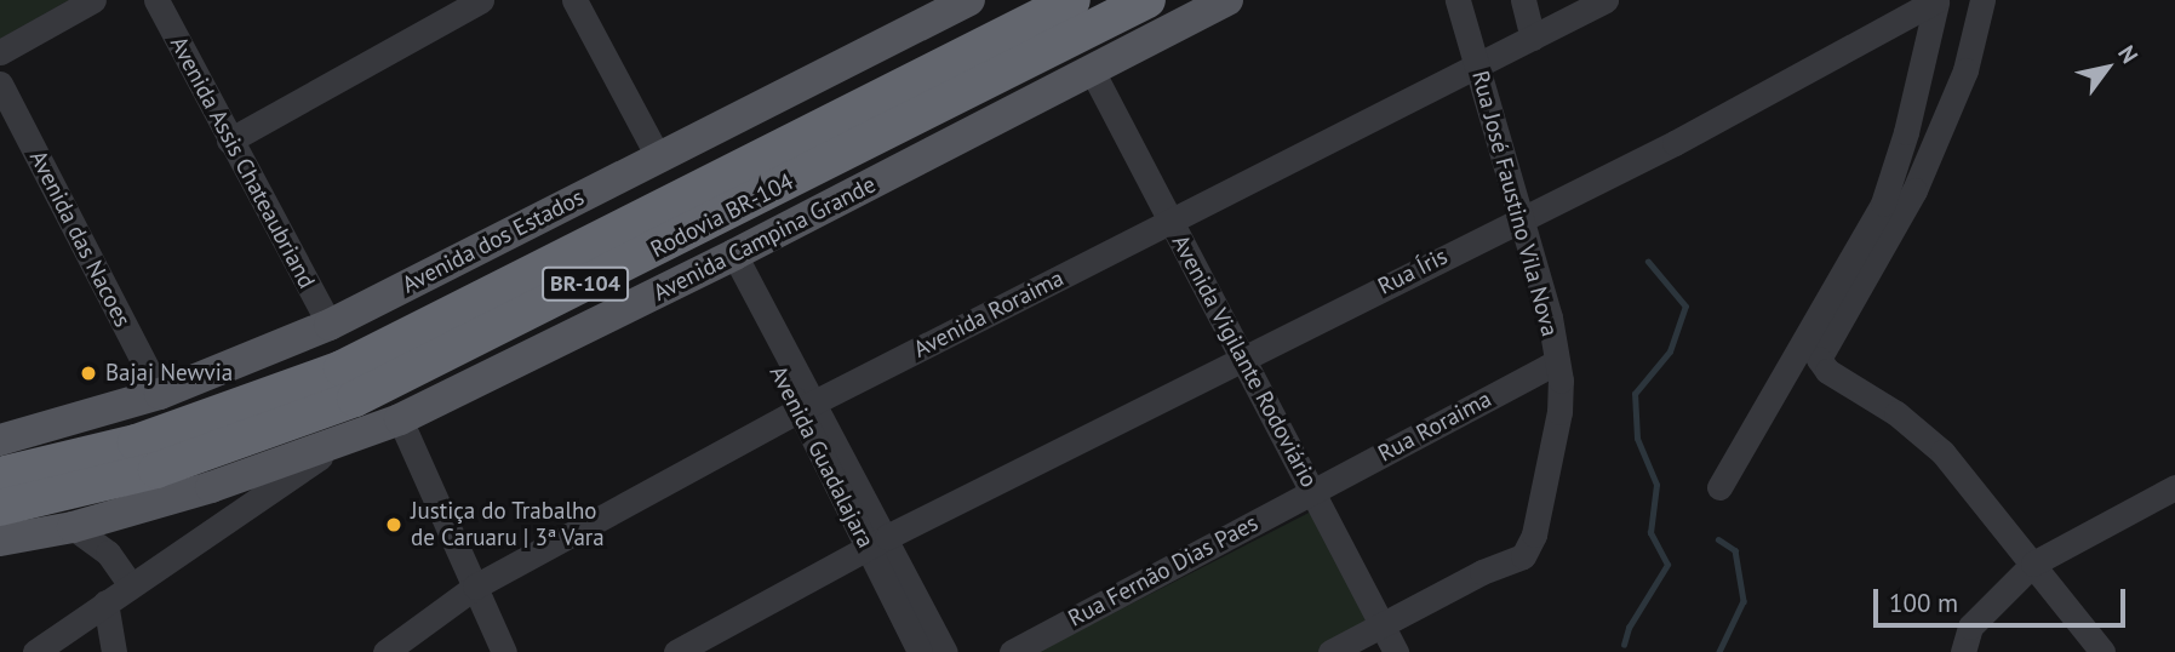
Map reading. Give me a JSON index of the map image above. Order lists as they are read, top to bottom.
{
  "streets": {
    "highway": ["Rodovia BR-104", "BR-104"],
    "main road": ["Avenida Campina Grande", "Avenida dos Estados"],
    "street": [
      "Avenida Assis Chateaubriand",
      "Rua José Faustino Vila Nova",
      "Avenida das Nacoes",
      "Rua Íris",
      "Avenida Roraima",
      "Avenida Vigilante Rodoviário",
      "Rua Roraima",
      "Avenida Guadalajara",
      "Rua Fernão Dias Paes"
    ]
  },
  "crossings": [
    ["Avenida Assis Chateaubriand", "Avenida dos Estados"],
    ["Rua José Faustino Vila Nova", "Rua Íris"],
    ["Rua José Faustino Vila Nova", "Avenida Roraima"],
    ["Rua José Faustino Vila Nova", "Avenida Vigilante Rodoviário"],
    ["Rua José Faustino Vila Nova", "Rua Roraima"],
    ["Avenida das Nacoes", "Avenida dos Estados"],
    ["Avenida Campina Grande", "Avenida Vigilante Rodoviário"],
    ["Avenida Campina Grande", "Avenida Guadalajara"],
    ["Rua Íris", "Avenida Vigilante Rodoviário"],
    ["Rua Íris", "Avenida Guadalajara"],
    ["Avenida Roraima", "Avenida Vigilante Rodoviário"],
    ["Avenida Roraima", "Avenida Guadalajara"],
    ["Avenida Vigilante Rodoviário", "Rua Roraima"],
    ["Avenida Vigilante Rodoviário", "Rua Fernão Dias Paes"],
    ["Rua Roraima", "Rua Fernão Dias Paes"]
  ],
  "places": ["Bajaj Newvia", "Justiça do Trabalho de Caruaru | 3ª Vara"],
  "scale_bar": "100 m",
  "north": "top right"
}
